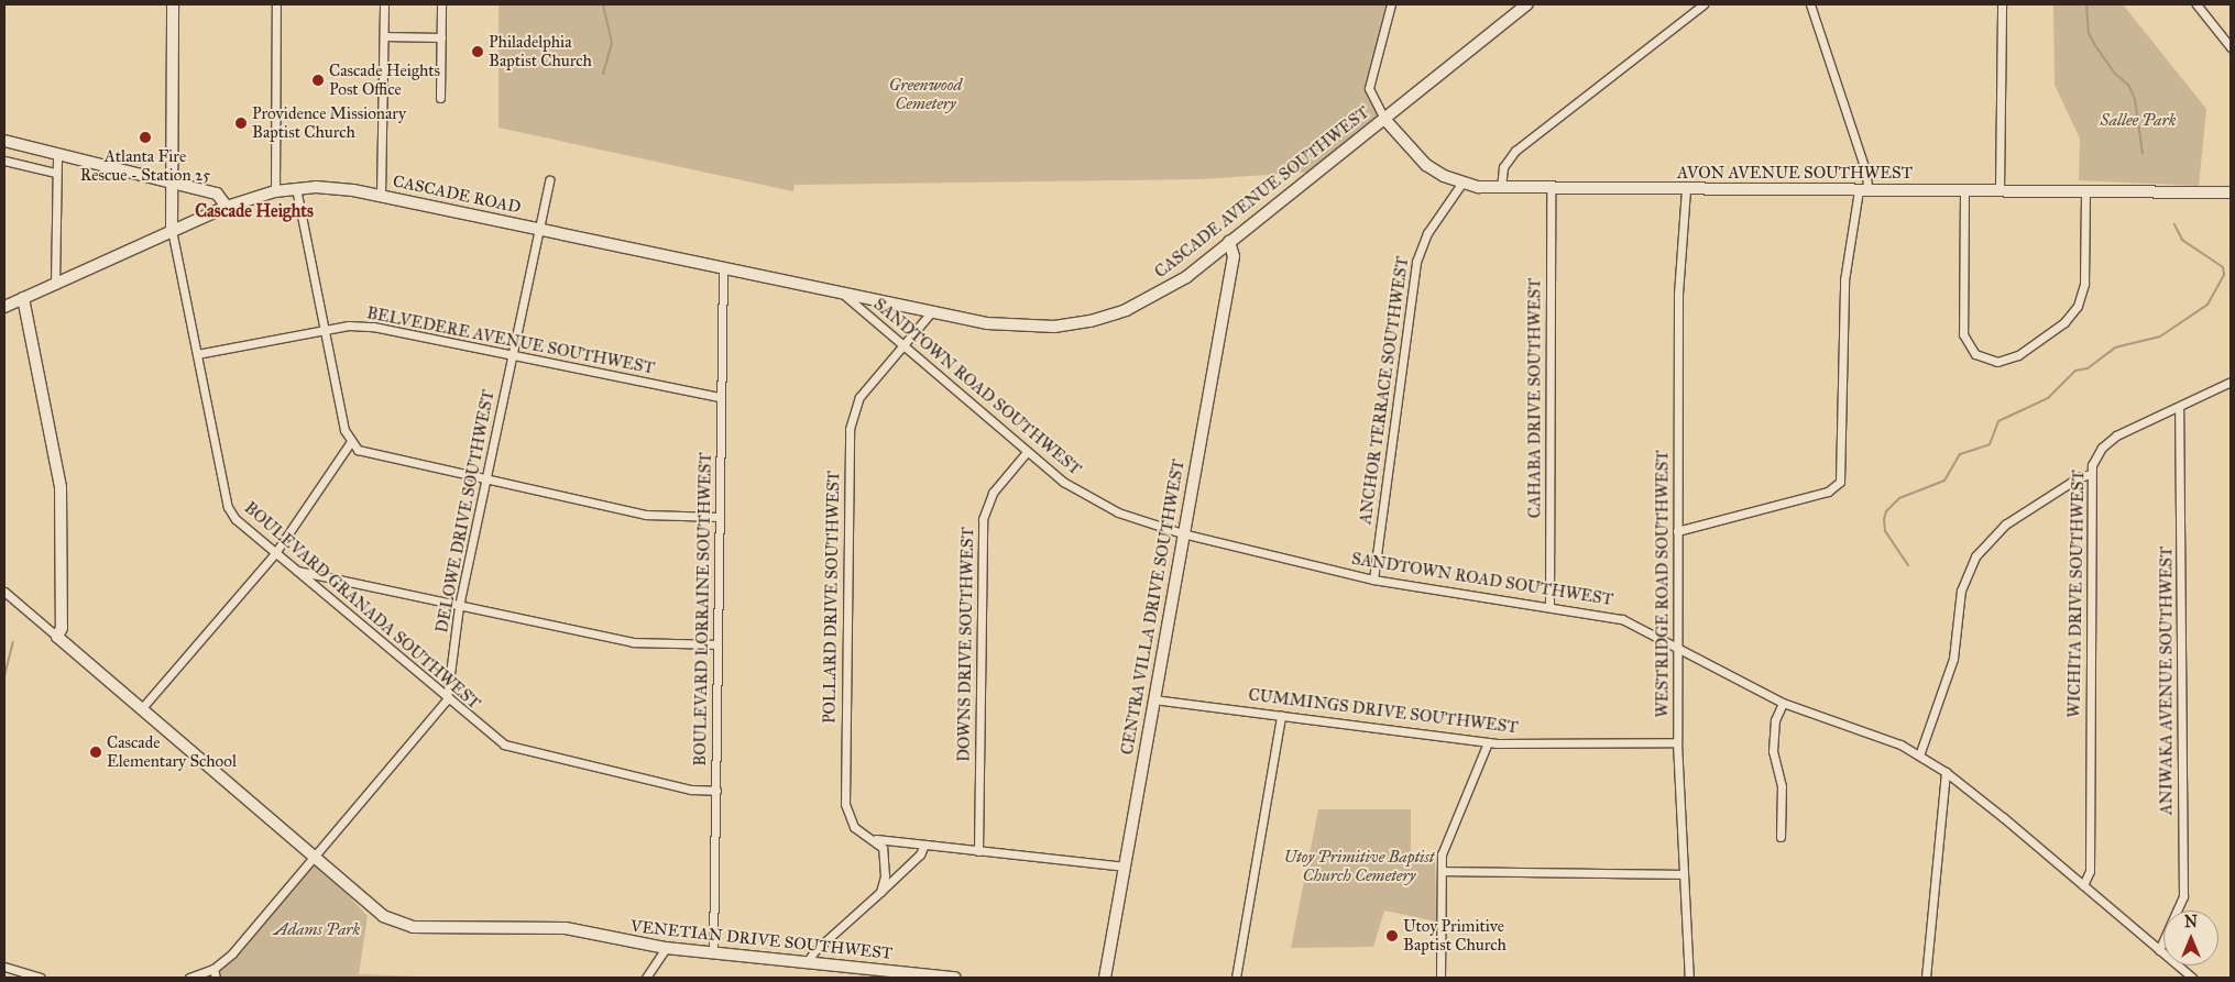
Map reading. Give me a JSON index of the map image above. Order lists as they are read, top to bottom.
{
  "streets": {
    "street": [
      "AVON AVENUE SOUTHWEST",
      "CASCADE AVENUE SOUTHWEST",
      "CASCADE ROAD",
      "BELVEDERE AVENUE SOUTHWEST",
      "SANDTOWN ROAD SOUTHWEST",
      "ANCHOR TERRACE SOUTHWEST",
      "CAHABA DRIVE SOUTHWEST",
      "DELOWE DRIVE SOUTHWEST",
      "WESTRIDGE ROAD SOUTHWEST",
      "WICHITA DRIVE SOUTHWEST",
      "POLLARD DRIVE SOUTHWEST",
      "BOULEVARD GRANADA SOUTHWEST",
      "CENTRA VILLA DRIVE SOUTHWEST",
      "BOULEVARD LORRAINE SOUTHWEST",
      "DOWNS DRIVE SOUTHWEST",
      "ANIWAKA AVENUE SOUTHWEST",
      "CUMMINGS DRIVE SOUTHWEST",
      "VENETIAN DRIVE SOUTHWEST"
    ]
  },
  "crossings": [
    ["AVON AVENUE SOUTHWEST", "CASCADE AVENUE SOUTHWEST"],
    ["AVON AVENUE SOUTHWEST", "ANCHOR TERRACE SOUTHWEST"],
    ["AVON AVENUE SOUTHWEST", "CAHABA DRIVE SOUTHWEST"],
    ["AVON AVENUE SOUTHWEST", "WESTRIDGE ROAD SOUTHWEST"],
    ["CASCADE AVENUE SOUTHWEST", "CASCADE ROAD"],
    ["CASCADE AVENUE SOUTHWEST", "POLLARD DRIVE SOUTHWEST"],
    ["CASCADE AVENUE SOUTHWEST", "CENTRA VILLA DRIVE SOUTHWEST"],
    ["CASCADE ROAD", "SANDTOWN ROAD SOUTHWEST"],
    ["CASCADE ROAD", "DELOWE DRIVE SOUTHWEST"],
    ["CASCADE ROAD", "POLLARD DRIVE SOUTHWEST"],
    ["CASCADE ROAD", "BOULEVARD GRANADA SOUTHWEST"],
    ["CASCADE ROAD", "BOULEVARD LORRAINE SOUTHWEST"],
    ["BELVEDERE AVENUE SOUTHWEST", "DELOWE DRIVE SOUTHWEST"],
    ["BELVEDERE AVENUE SOUTHWEST", "BOULEVARD GRANADA SOUTHWEST"],
    ["BELVEDERE AVENUE SOUTHWEST", "BOULEVARD LORRAINE SOUTHWEST"],
    ["SANDTOWN ROAD SOUTHWEST", "ANCHOR TERRACE SOUTHWEST"],
    ["SANDTOWN ROAD SOUTHWEST", "CAHABA DRIVE SOUTHWEST"],
    ["SANDTOWN ROAD SOUTHWEST", "WESTRIDGE ROAD SOUTHWEST"],
    ["SANDTOWN ROAD SOUTHWEST", "WICHITA DRIVE SOUTHWEST"],
    ["SANDTOWN ROAD SOUTHWEST", "POLLARD DRIVE SOUTHWEST"],
    ["SANDTOWN ROAD SOUTHWEST", "CENTRA VILLA DRIVE SOUTHWEST"],
    ["SANDTOWN ROAD SOUTHWEST", "DOWNS DRIVE SOUTHWEST"],
    ["SANDTOWN ROAD SOUTHWEST", "ANIWAKA AVENUE SOUTHWEST"],
    ["DELOWE DRIVE SOUTHWEST", "BOULEVARD GRANADA SOUTHWEST"],
    ["WESTRIDGE ROAD SOUTHWEST", "CUMMINGS DRIVE SOUTHWEST"],
    ["WICHITA DRIVE SOUTHWEST", "ANIWAKA AVENUE SOUTHWEST"],
    ["BOULEVARD GRANADA SOUTHWEST", "BOULEVARD LORRAINE SOUTHWEST"],
    ["CENTRA VILLA DRIVE SOUTHWEST", "CUMMINGS DRIVE SOUTHWEST"],
    ["BOULEVARD LORRAINE SOUTHWEST", "VENETIAN DRIVE SOUTHWEST"]
  ],
  "districts": ["Cascade Heights"],
  "parks": [
    "Greenwood Cemetery",
    "Sallee Park",
    "Utoy Primitive Baptist Church Cemetery",
    "Adams Park"
  ],
  "places": [
    "Philadelphia Baptist Church",
    "Cascade Heights Post Office",
    "Providence Missionary Baptist Church",
    "Atlanta Fire Rescue - Station 25",
    "Cascade Elementary School",
    "Utoy Primitive Baptist Church"
  ],
  "north": "top"
}
